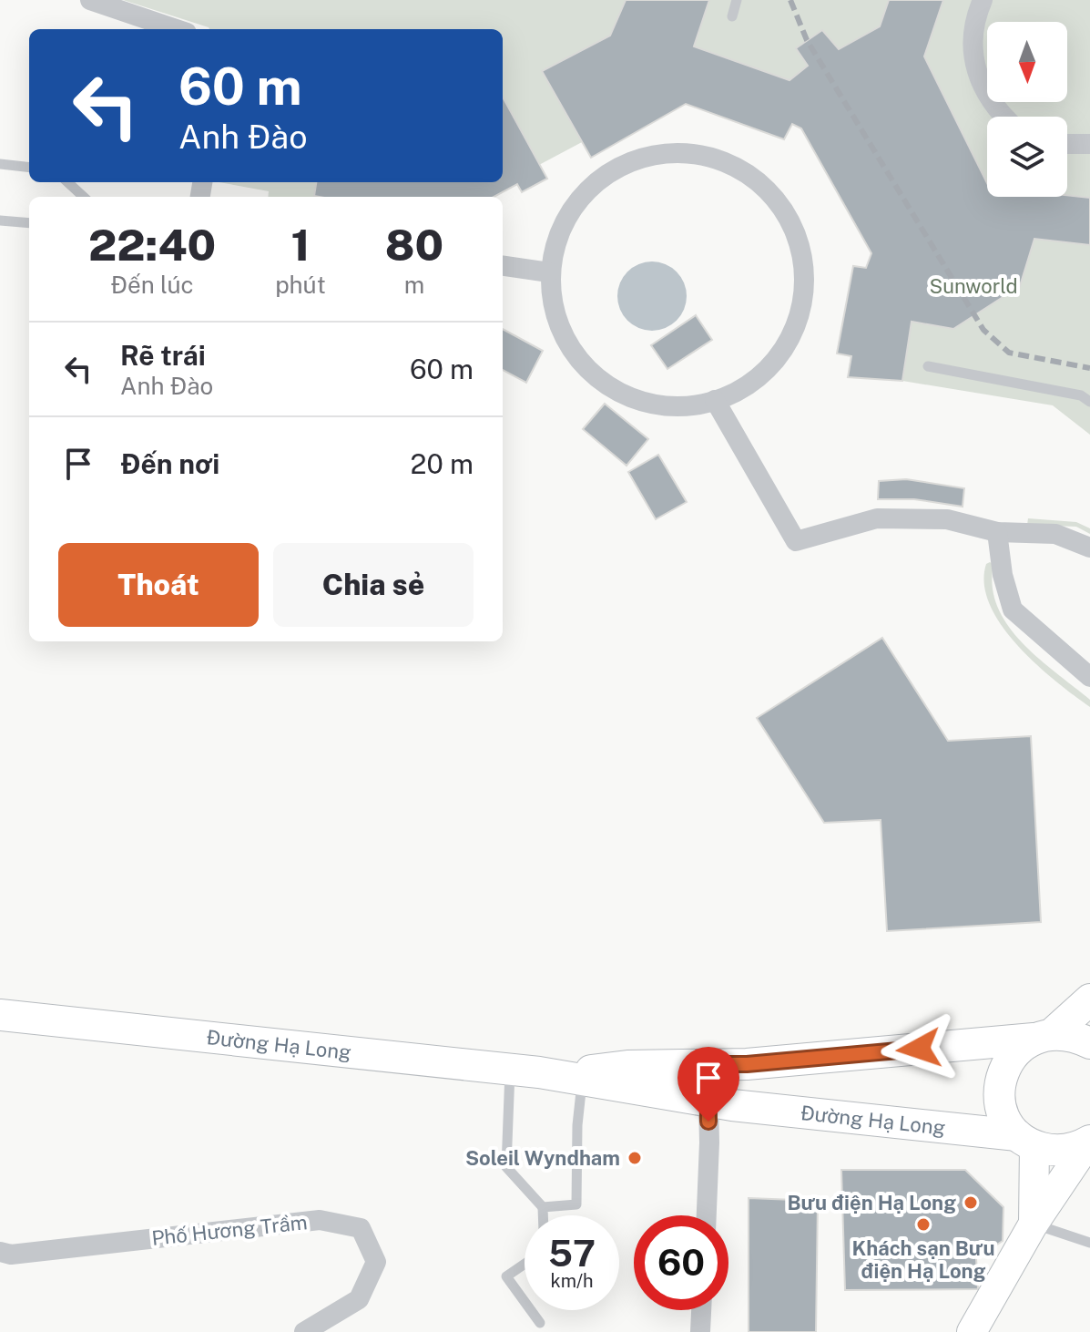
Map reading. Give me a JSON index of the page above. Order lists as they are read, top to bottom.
{
  "streets": {
    "main road": ["Đường Hạ Long"],
    "street": ["Phố Hương Trầm"]
  },
  "parks": ["Sunworld"],
  "places": ["Soleil Wyndham", "Bưu điện Hạ Long", "Khách sạn Bưu điện Hạ Long"],
  "north": "bottom",
  "page": {
    "turn": ["60 m", "Anh Đào"],
    "eta": [
      "22:40",
      "Đến lúc",
      "1",
      "phút",
      "80",
      "m"
    ],
    "list": [
      {
        "name": "Rẽ trái",
        "note": "Anh Đào",
        "value": "60 m"
      },
      {
        "name": "Đến nơi",
        "value": "20 m"
      }
    ],
    "buttons": ["Thoát", "Chia sẻ"],
    "speed": "57 km/h",
    "limit": "60"
  }
}
